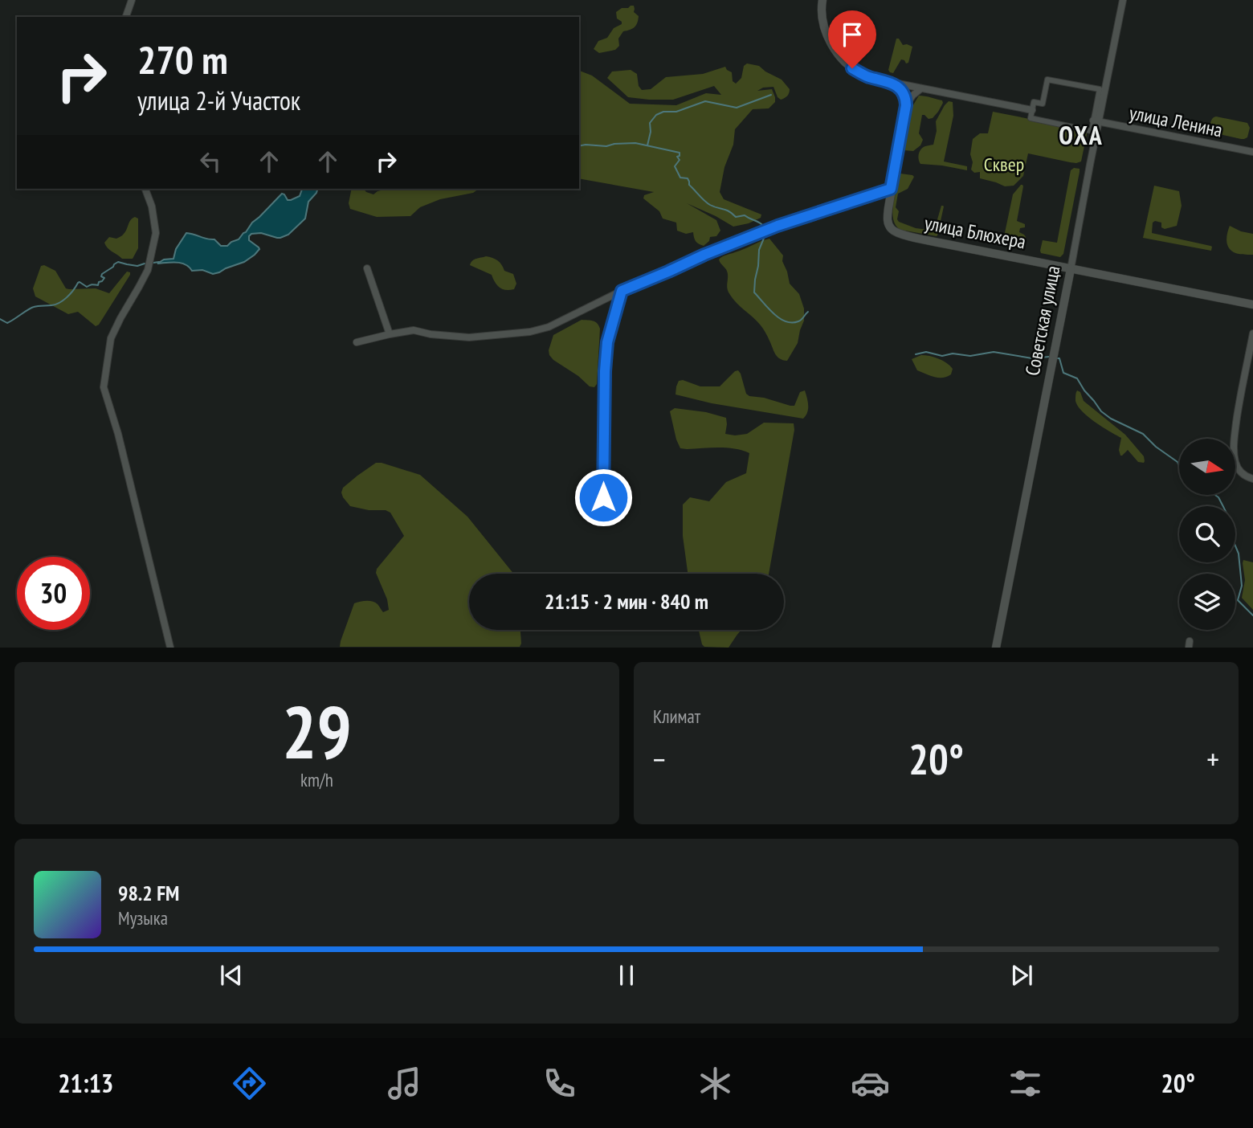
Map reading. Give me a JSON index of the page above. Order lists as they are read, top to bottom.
{
  "streets": {
    "street": ["улица Ленина", "улица Блюхера", "Советская улица"]
  },
  "crossings": [
    ["улица Ленина", "Советская улица"],
    ["улица Блюхера", "Советская улица"]
  ],
  "districts": ["ОХА"],
  "parks": ["Сквер"],
  "north": "right",
  "page": {
    "turn": ["270 m", "улица 2-й Участок"],
    "limit": "30",
    "trip": "21:15 · 2 мин · 840 m",
    "tile": [
      ["29", "km/h"],
      "Климат"
    ],
    "heat": ["−", "20°", "+"],
    "song": ["98.2 FM", "Музыка"],
    "tabs": ["21:13", "20°"]
  }
}
